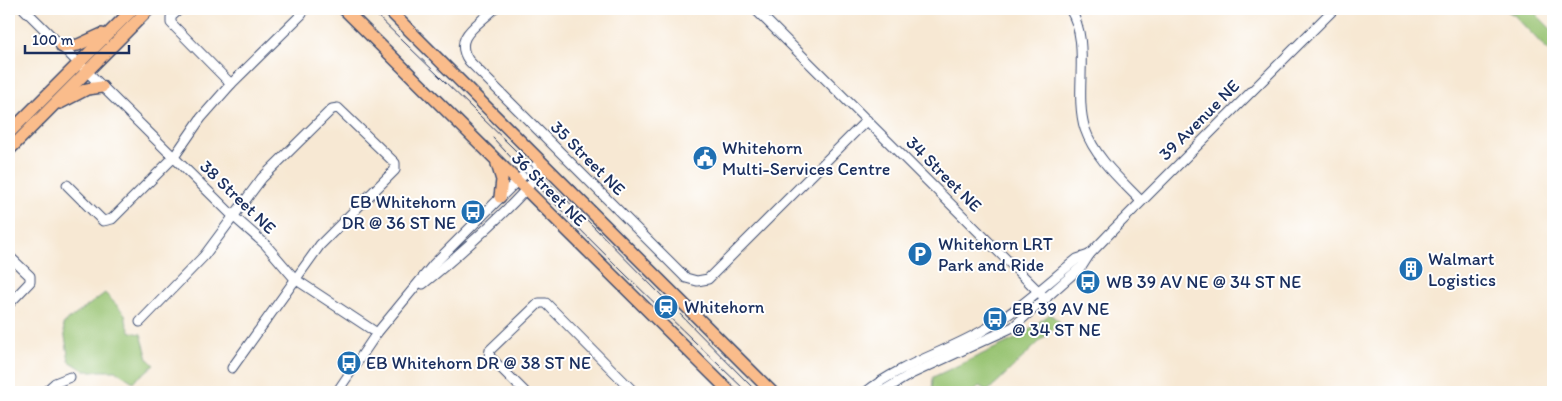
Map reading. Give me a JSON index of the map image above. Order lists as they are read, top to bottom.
{
  "streets": {
    "main road": ["36 Street NE"],
    "street": [
      "39 Avenue NE",
      "35 Street NE",
      "34 Street NE",
      "38 Street NE"
    ]
  },
  "crossings": [
    ["39 Avenue NE", "34 Street NE"],
    ["35 Street NE", "34 Street NE"]
  ],
  "places": {
    "public building": ["Whitehorn Multi-Services Centre"],
    "bus stop": [
      "EB Whitehorn DR @ 36 ST NE",
      "WB 39 AV NE @ 34 ST NE",
      "EB 39 AV NE @ 34 ST NE",
      "EB Whitehorn DR @ 38 ST NE"
    ],
    "parking": ["Whitehorn LRT Park and Ride"],
    "building": ["Walmart Logistics"],
    "station": ["Whitehorn"]
  },
  "scale_bar": "100 m"
}
